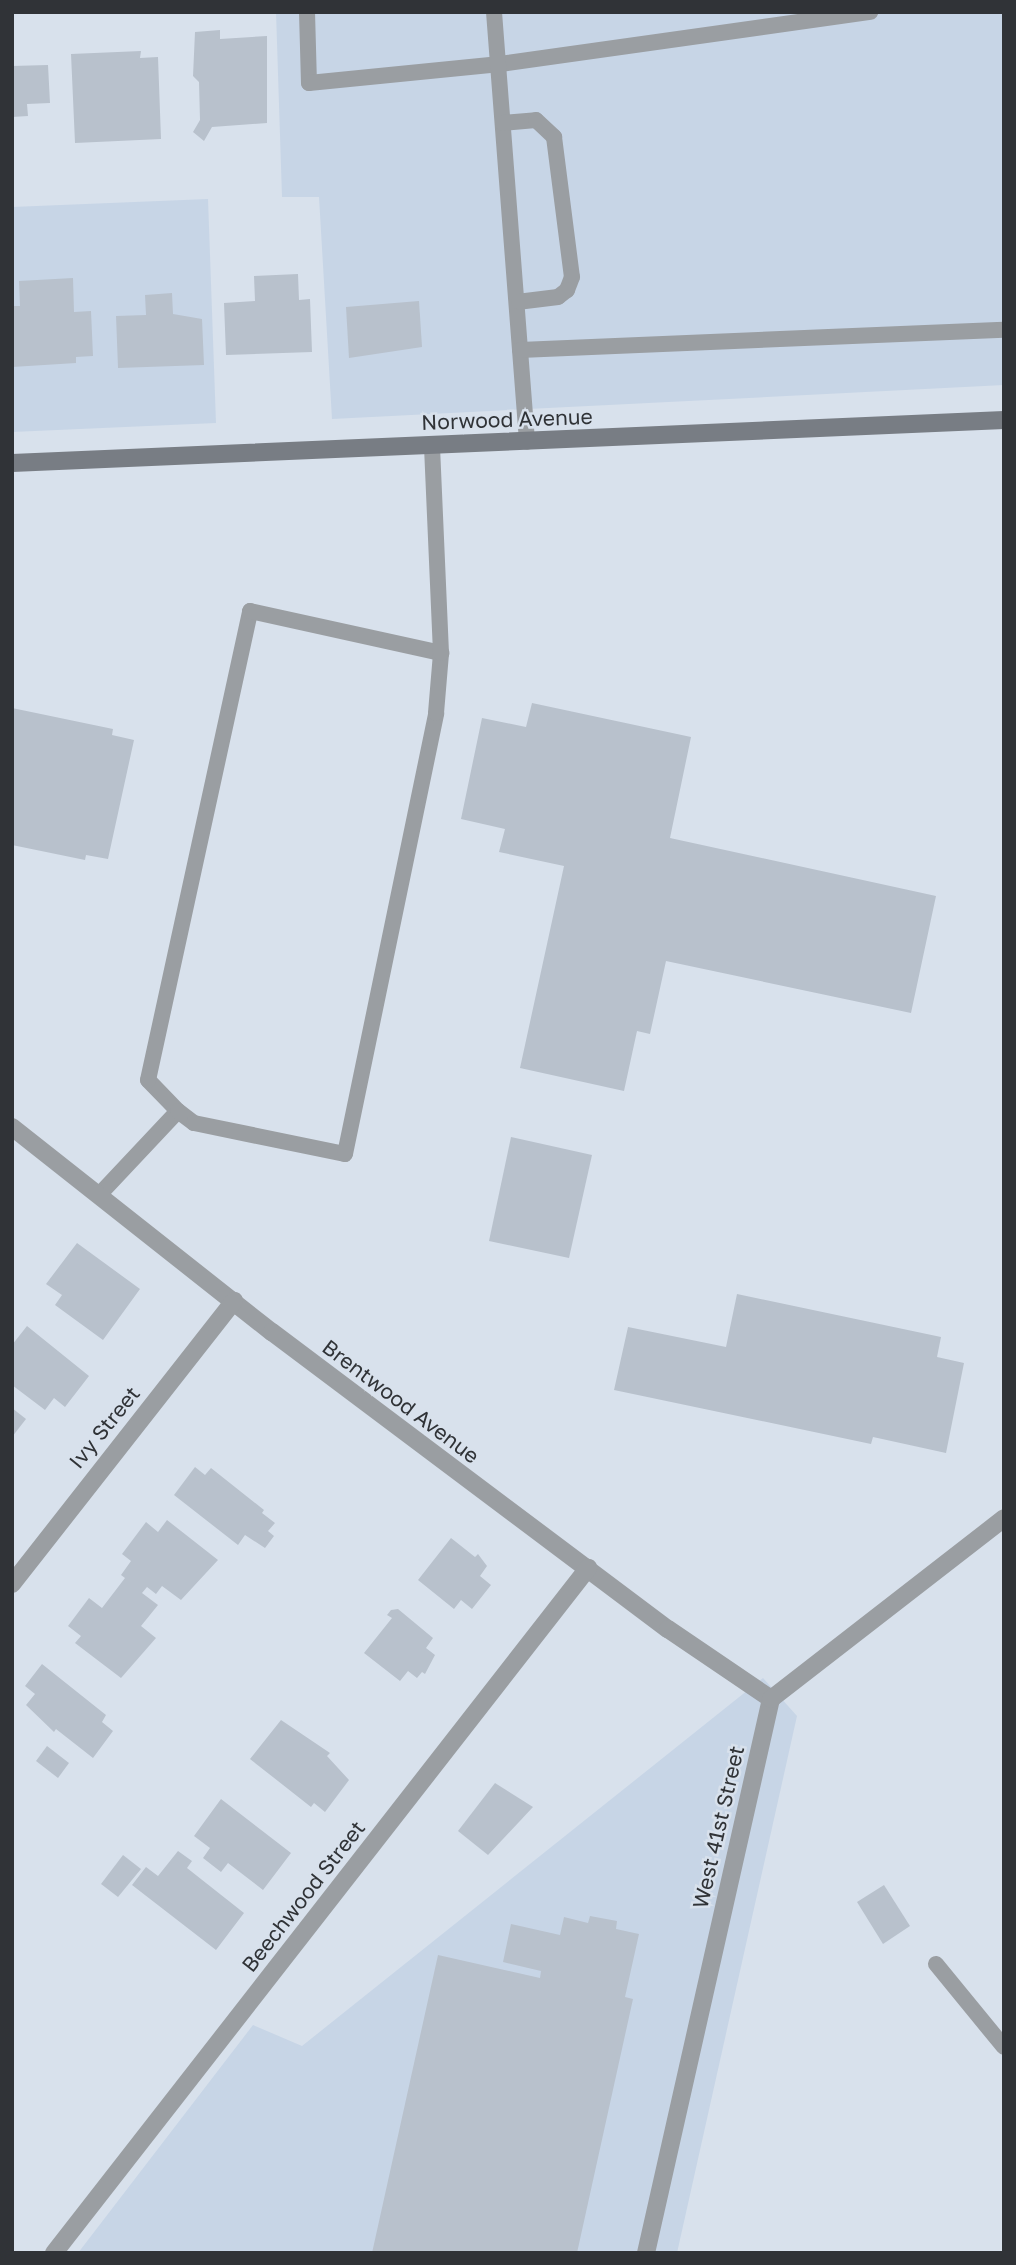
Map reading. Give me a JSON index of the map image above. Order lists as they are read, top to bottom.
{
  "streets": {
    "main road": ["Norwood Avenue"],
    "street": [
      "Brentwood Avenue",
      "Ivy Street",
      "West 41st Street",
      "Beechwood Street"
    ]
  },
  "crossings": [
    ["Brentwood Avenue", "Ivy Street"],
    ["Brentwood Avenue", "West 41st Street"],
    ["Brentwood Avenue", "Beechwood Street"]
  ]
}
